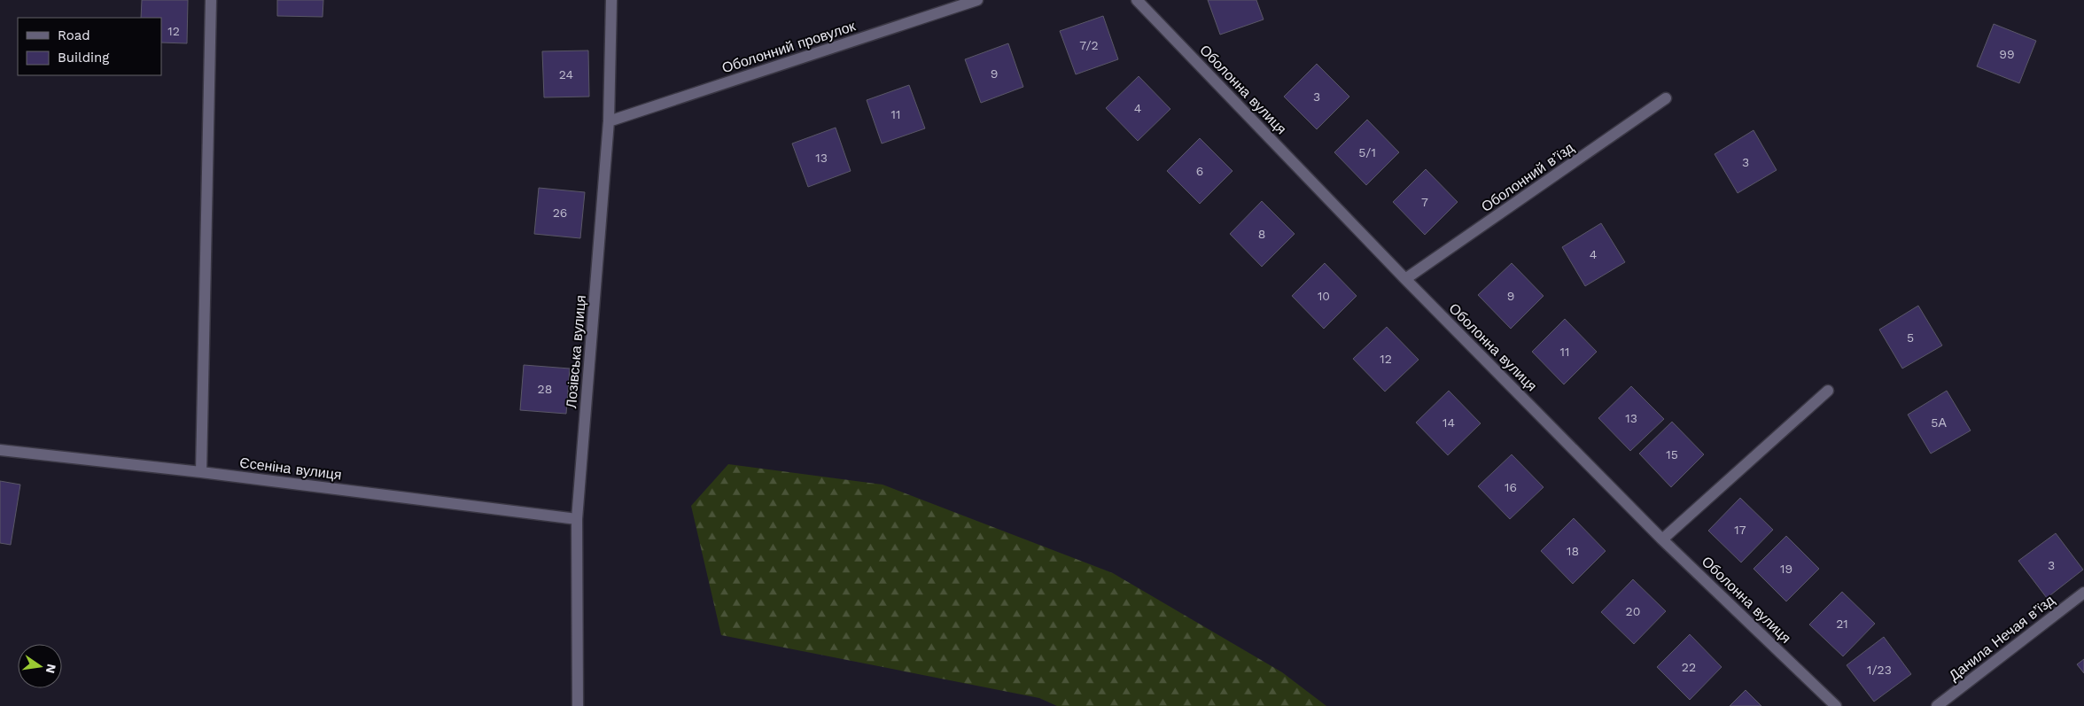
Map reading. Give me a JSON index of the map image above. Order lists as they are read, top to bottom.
{
  "streets": {
    "street": [
      "Оболонний провулок",
      "Оболонна вулиця",
      "Оболонний в’їзд",
      "Лозівська вулиця",
      "Єсеніна вулиця",
      "Данила Нечая в’їзд"
    ]
  },
  "crossings": [
    ["Оболонний провулок", "Лозівська вулиця"],
    ["Оболонна вулиця", "Оболонний в’їзд"],
    ["Лозівська вулиця", "Єсеніна вулиця"]
  ],
  "house_numbers": [
    "12",
    "7/2",
    "99",
    "9",
    "24",
    "3",
    "4",
    "11",
    "5/1",
    "13",
    "3",
    "6",
    "7",
    "26",
    "8",
    "4",
    "10",
    "9",
    "5",
    "11",
    "12",
    "28",
    "13",
    "14",
    "5А",
    "15",
    "16",
    "17",
    "18",
    "3",
    "19",
    "20",
    "21",
    "22",
    "1/23"
  ],
  "legend": ["Road", "Building"],
  "north": "right"
}
